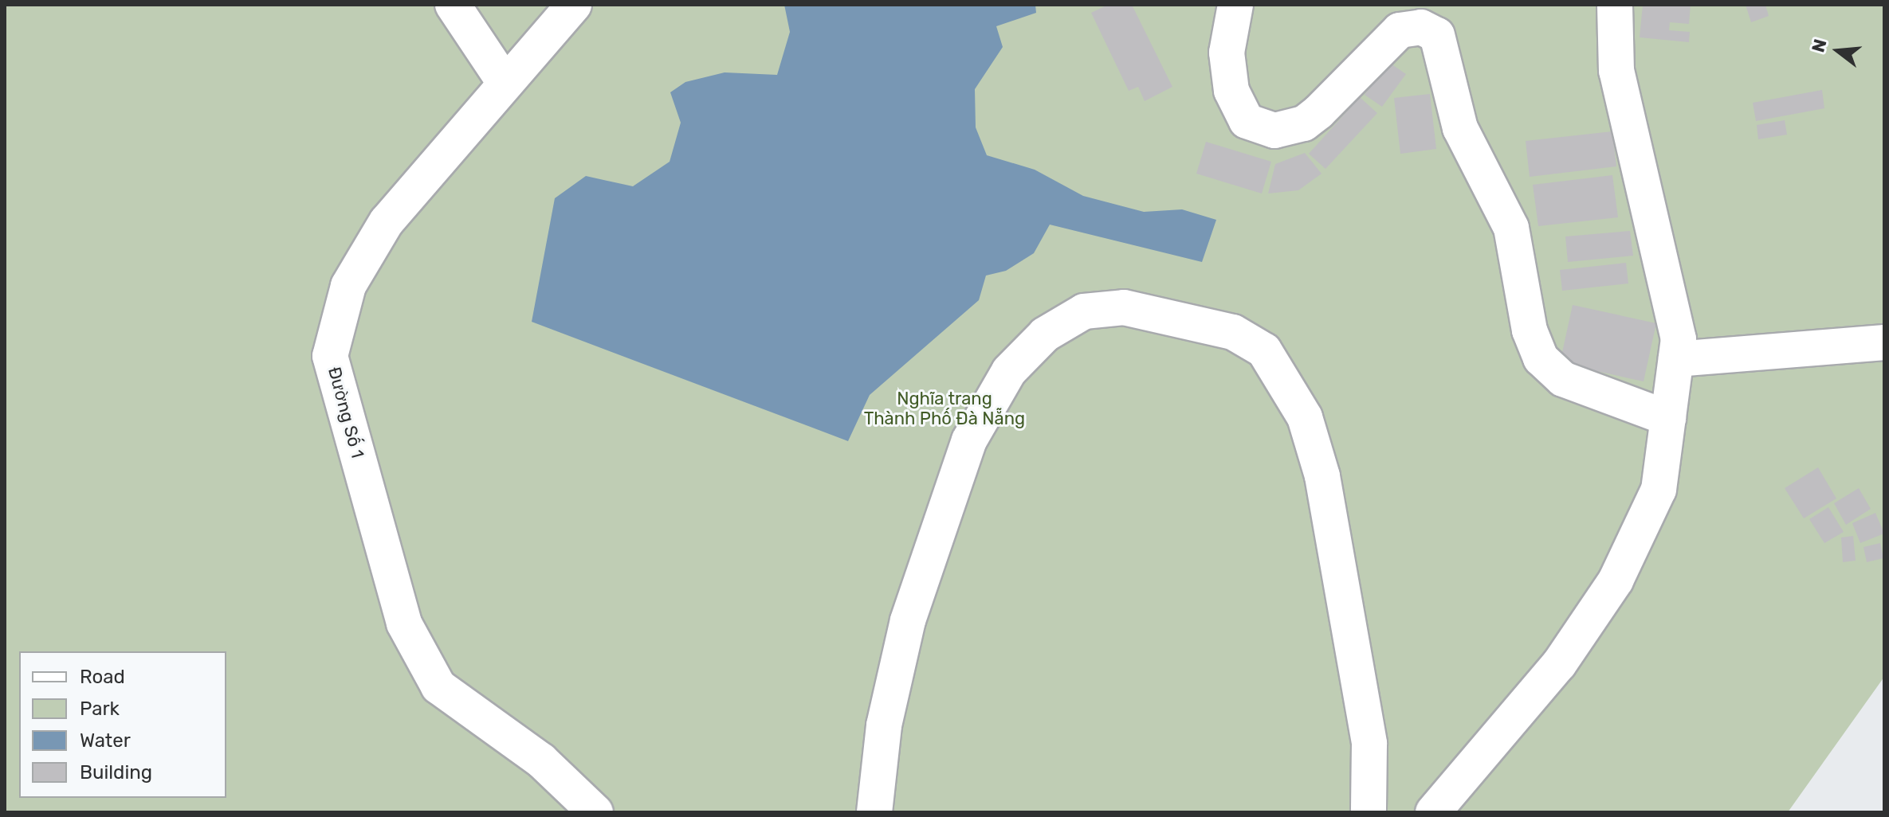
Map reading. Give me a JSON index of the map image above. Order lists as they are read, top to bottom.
{
  "streets": {
    "street": ["Đường Số 1"]
  },
  "parks": ["Nghĩa trang Thành Phố Đà Nẵng"],
  "legend": [
    "Road",
    "Park",
    "Water",
    "Building"
  ],
  "north": "left"
}
